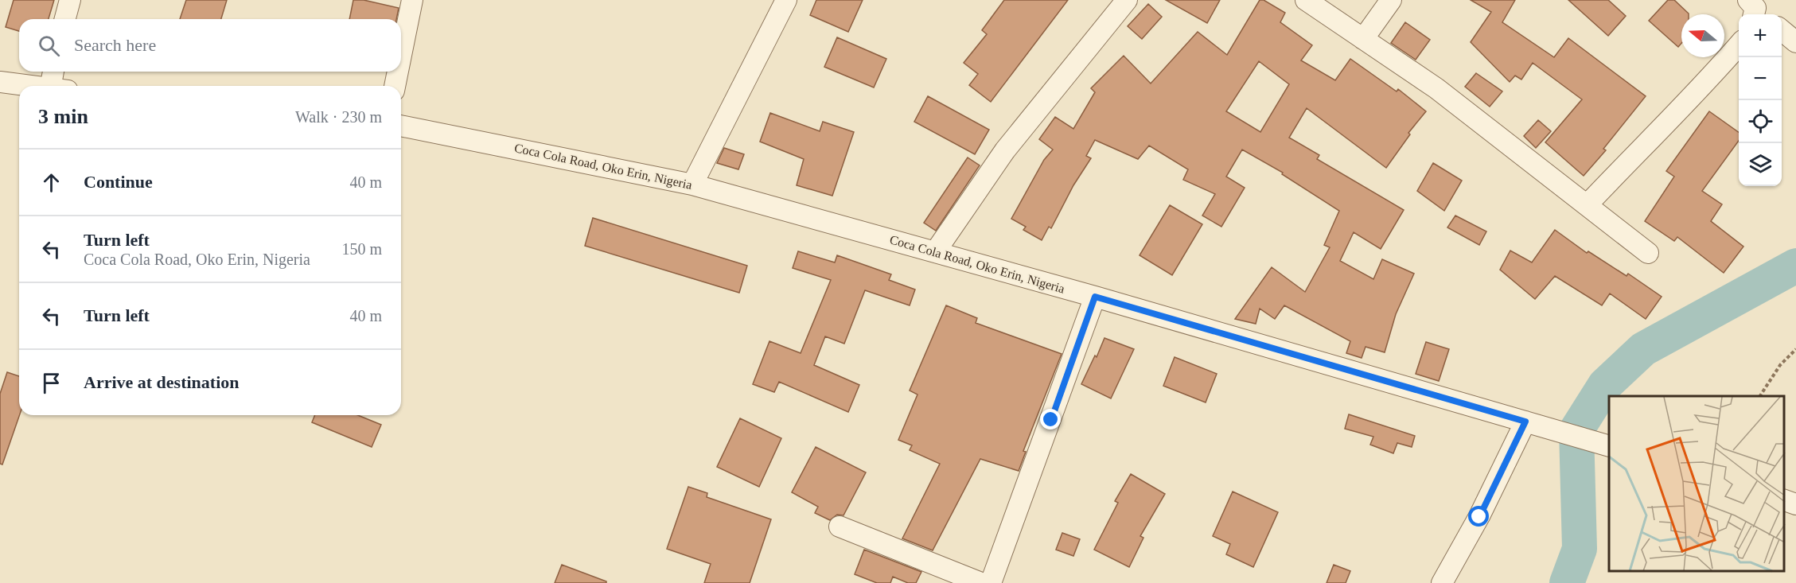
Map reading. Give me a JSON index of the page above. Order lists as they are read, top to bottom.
{
  "streets": {
    "street": ["Coca Cola Road, Oko Erin, Nigeria"]
  },
  "north": "left",
  "page": {
    "map_buttons": ["+", "−"],
    "search": "Search here",
    "heading": ["3 min", "Walk · 230 m"],
    "list": [
      ["Continue", "40 m"],
      ["Turn left", "Coca Cola Road, Oko Erin, Nigeria", "150 m"],
      ["Turn left", "40 m"],
      "Arrive at destination"
    ]
  }
}
